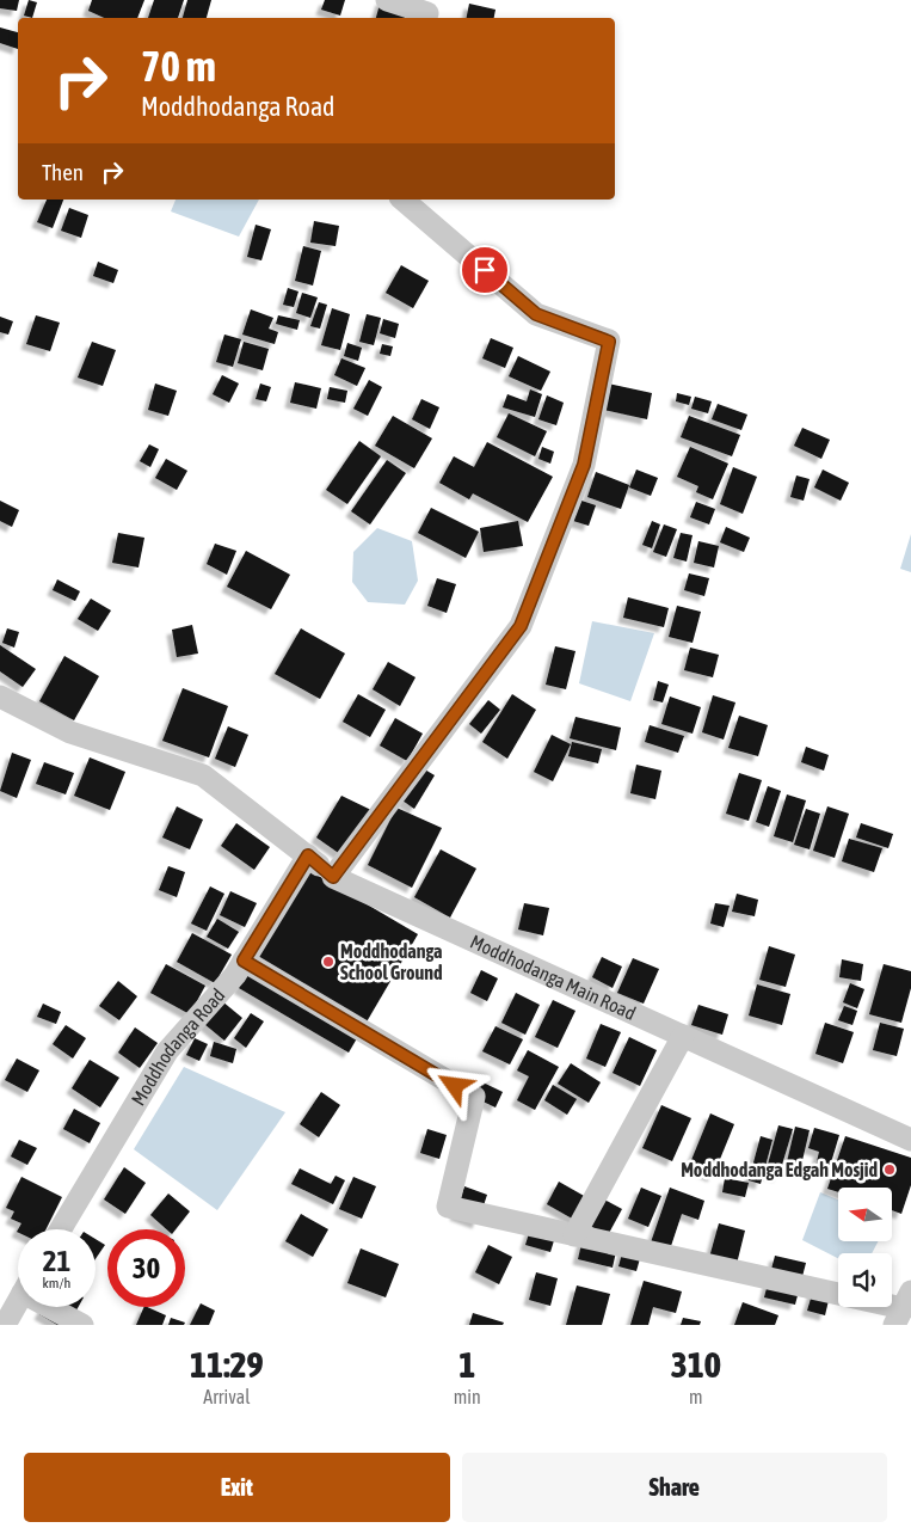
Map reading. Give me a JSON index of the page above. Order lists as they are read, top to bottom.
{
  "streets": {
    "street": ["Moddhodanga Main Road", "Moddhodanga Road"]
  },
  "crossings": [
    ["Moddhodanga Main Road", "Moddhodanga Road"]
  ],
  "places": ["Moddhodanga School Ground", "Moddhodanga Edgah Mosjid"],
  "north": "left",
  "page": {
    "turn": ["70 m", "Moddhodanga Road"],
    "then": "Then",
    "speed": "21 km/h",
    "limit": "30",
    "eta": [
      "11:29",
      "Arrival",
      "1",
      "min",
      "310",
      "m"
    ],
    "buttons": ["Exit", "Share"]
  }
}
